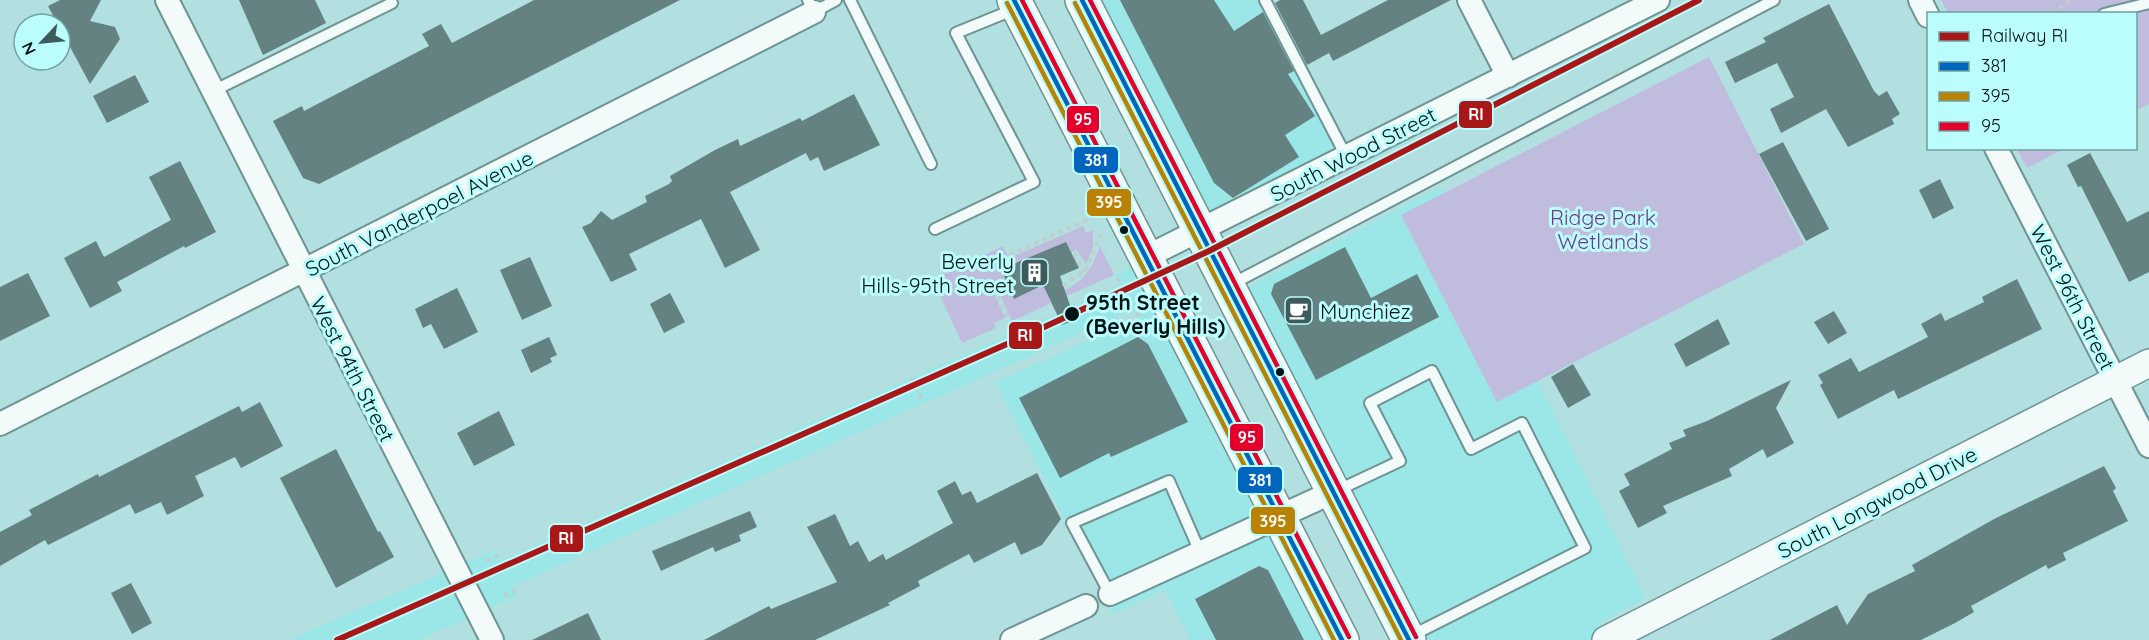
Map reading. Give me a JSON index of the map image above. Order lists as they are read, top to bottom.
{
  "streets": {
    "street": [
      "South Wood Street",
      "South Vanderpoel Avenue",
      "West 96th Street",
      "West 94th Street",
      "South Longwood Drive"
    ]
  },
  "crossings": [
    ["South Vanderpoel Avenue", "West 94th Street"],
    ["West 96th Street", "South Longwood Drive"]
  ],
  "parks": ["Ridge Park Wetlands"],
  "places": {
    "building": ["Beverly Hills-95th Street"],
    "cafe": ["Munchiez"],
    "other": ["95th Street (Beverly Hills)"]
  },
  "lines": [
    "rail line RI",
    "transit line 381",
    "transit line 95",
    "transit line 395"
  ],
  "legend": [
    "Railway RI",
    "381",
    "395",
    "95"
  ],
  "north": "bottom left"
}
